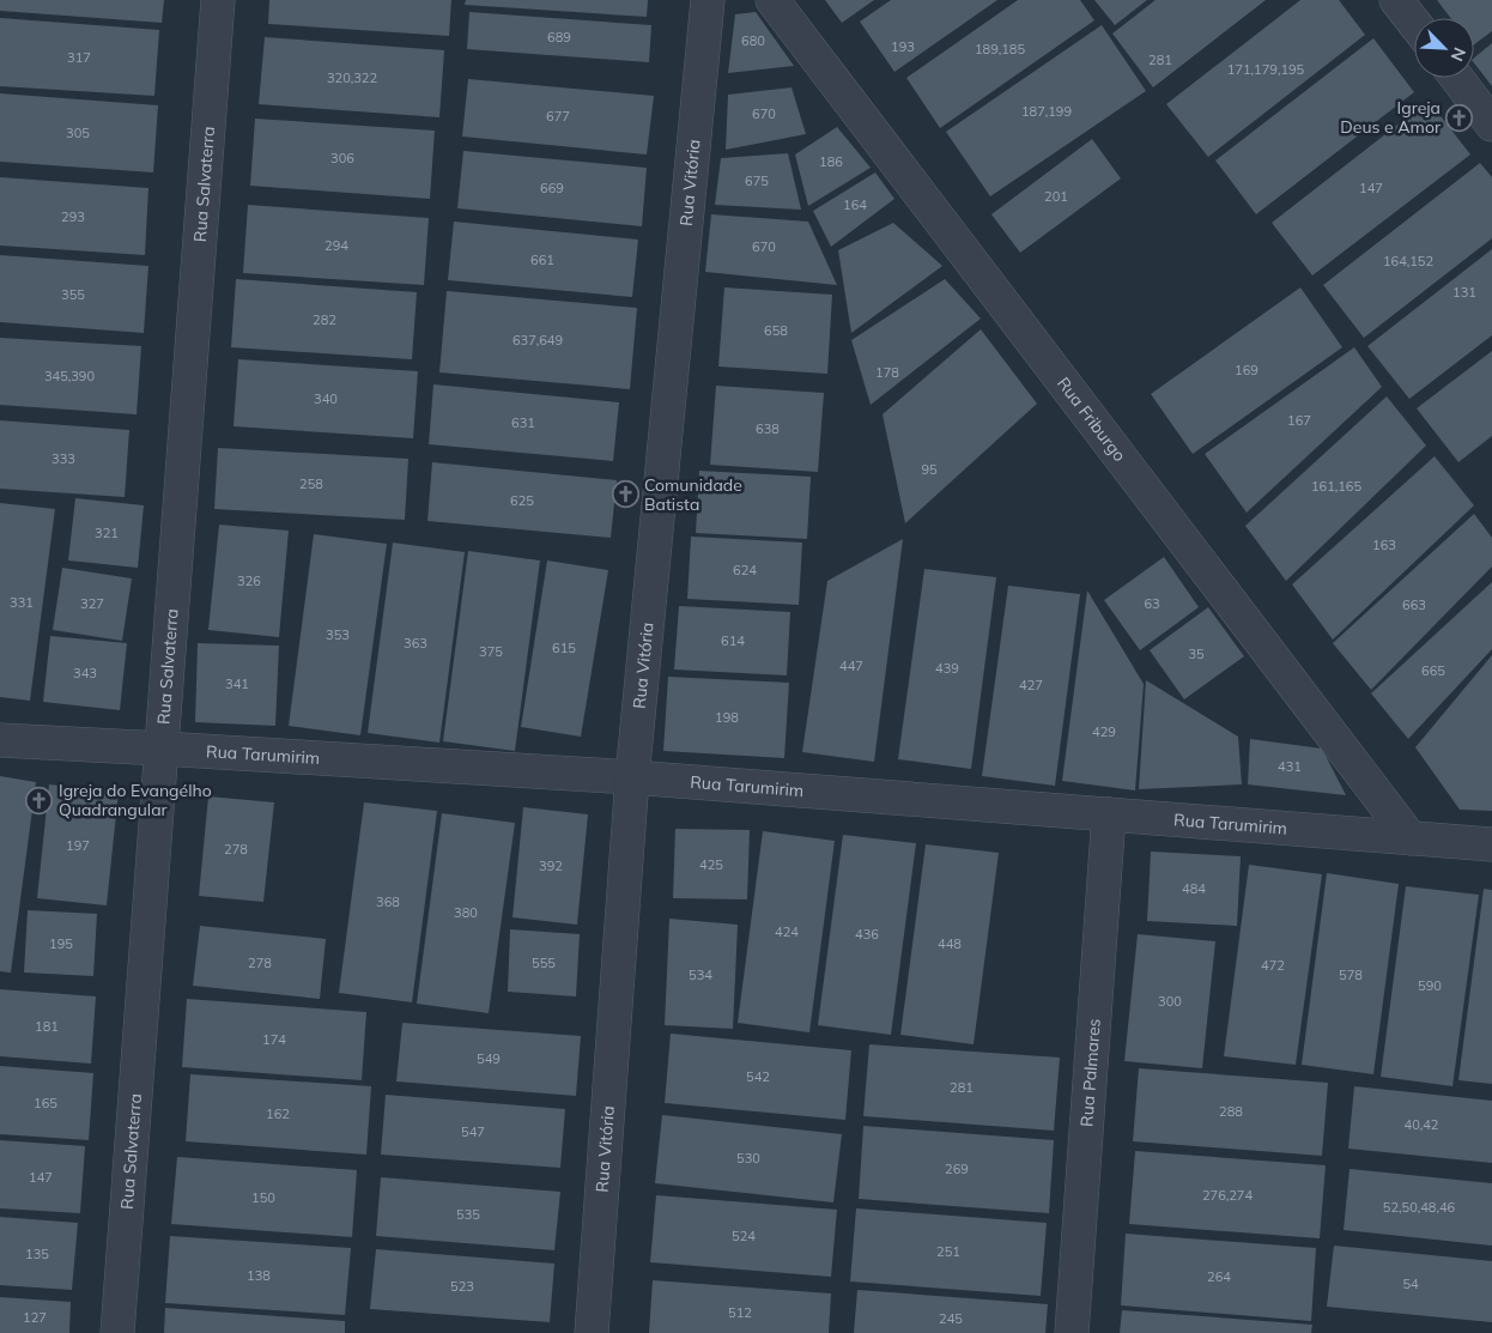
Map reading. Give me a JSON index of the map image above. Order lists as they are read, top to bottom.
{
  "streets": {
    "street": [
      "Rua Salvaterra",
      "Rua Vitória",
      "Rua Friburgo",
      "Rua Tarumirim",
      "Rua Palmares"
    ]
  },
  "crossings": [
    ["Rua Salvaterra", "Rua Tarumirim"],
    ["Rua Vitória", "Rua Tarumirim"],
    ["Rua Friburgo", "Rua Tarumirim"],
    ["Rua Tarumirim", "Rua Palmares"]
  ],
  "places": {
    "church": ["Igreja Deus e Amor", "Comunidade Batista", "Igreja do Evangélho Quadrangular"]
  },
  "house_numbers": [
    "689",
    "680",
    "193",
    "189,185",
    "317",
    "281",
    "171,179,195",
    "320,322",
    "187,199",
    "670",
    "677",
    "305",
    "306",
    "186",
    "675",
    "669",
    "147",
    "201",
    "164",
    "293",
    "294",
    "670",
    "661",
    "164,152",
    "131",
    "355",
    "282",
    "658",
    "637,649",
    "169",
    "178",
    "345,390",
    "340",
    "167",
    "631",
    "638",
    "333",
    "95",
    "258",
    "161,165",
    "625",
    "321",
    "163",
    "624",
    "326",
    "331",
    "327",
    "63",
    "663",
    "353",
    "614",
    "363",
    "615",
    "375",
    "35",
    "447",
    "439",
    "665",
    "343",
    "341",
    "427",
    "198",
    "429",
    "431",
    "197",
    "278",
    "425",
    "392",
    "484",
    "368",
    "380",
    "424",
    "436",
    "195",
    "448",
    "278",
    "555",
    "472",
    "534",
    "578",
    "590",
    "300",
    "181",
    "174",
    "549",
    "542",
    "281",
    "165",
    "288",
    "162",
    "40,42",
    "547",
    "530",
    "269",
    "147",
    "276,274",
    "150",
    "52,50,48,46",
    "535",
    "524",
    "251",
    "135",
    "138",
    "264",
    "54",
    "523",
    "512",
    "127",
    "245"
  ],
  "north": "bottom right"
}
